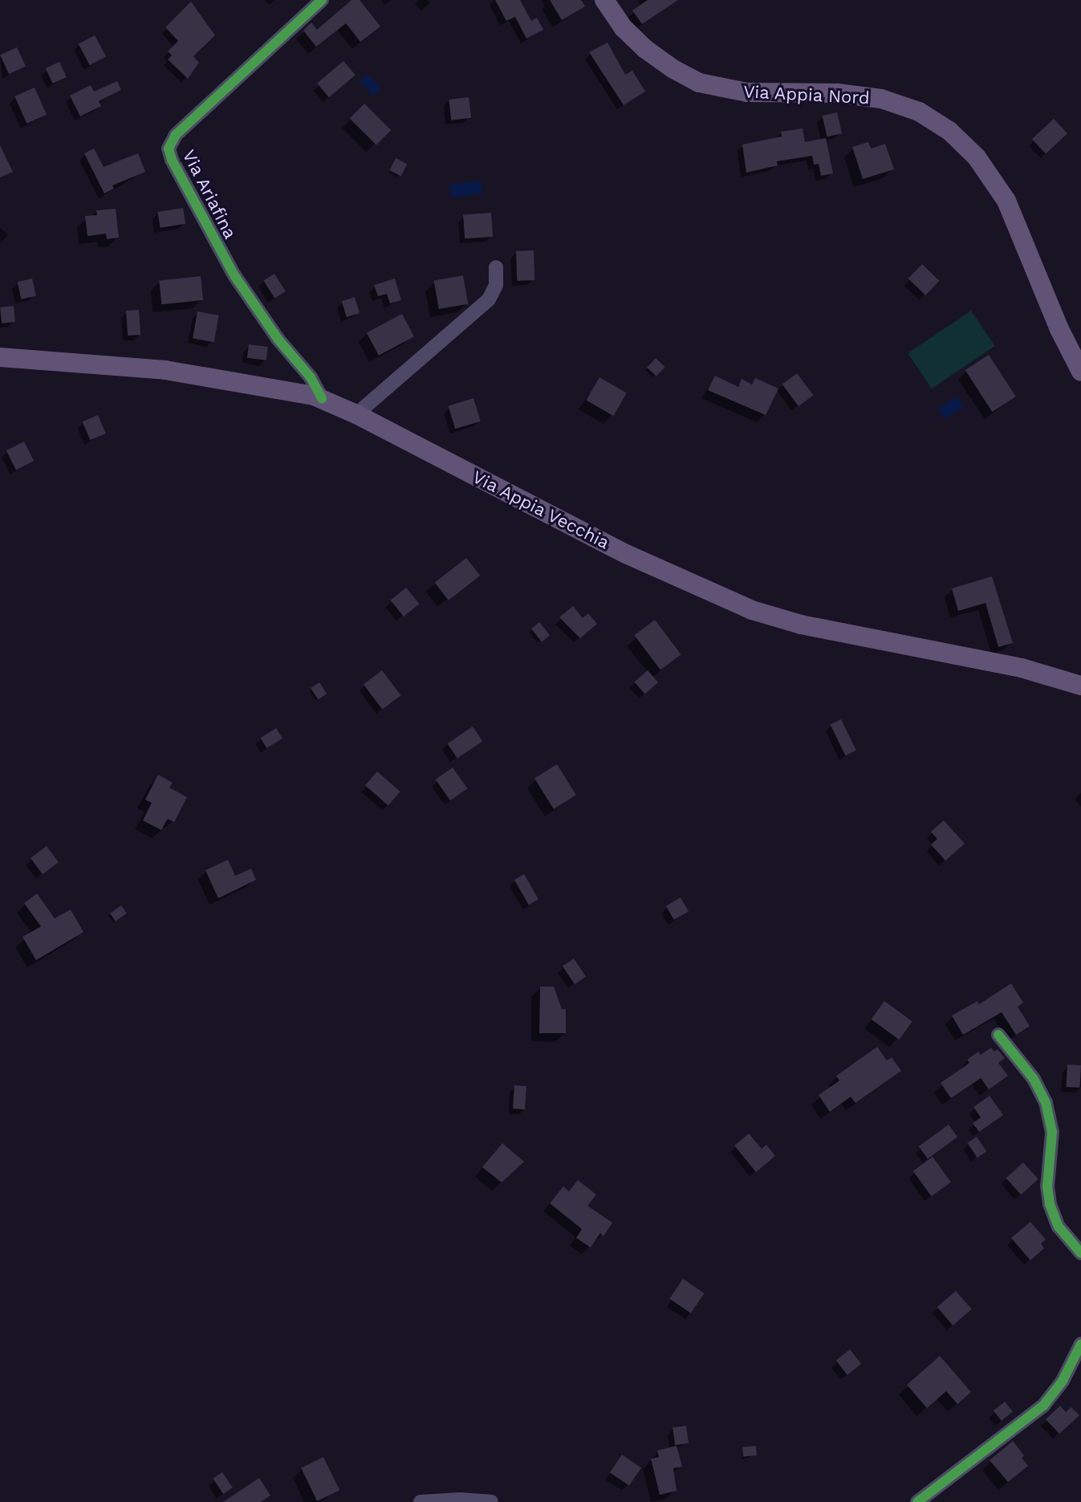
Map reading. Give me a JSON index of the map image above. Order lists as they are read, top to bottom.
{
  "streets": {
    "main road": ["Via Appia Nord", "Via Appia Vecchia"],
    "street": ["Via Ariafina"]
  },
  "crossings": [
    ["Via Ariafina", "Via Appia Vecchia"]
  ]
}
